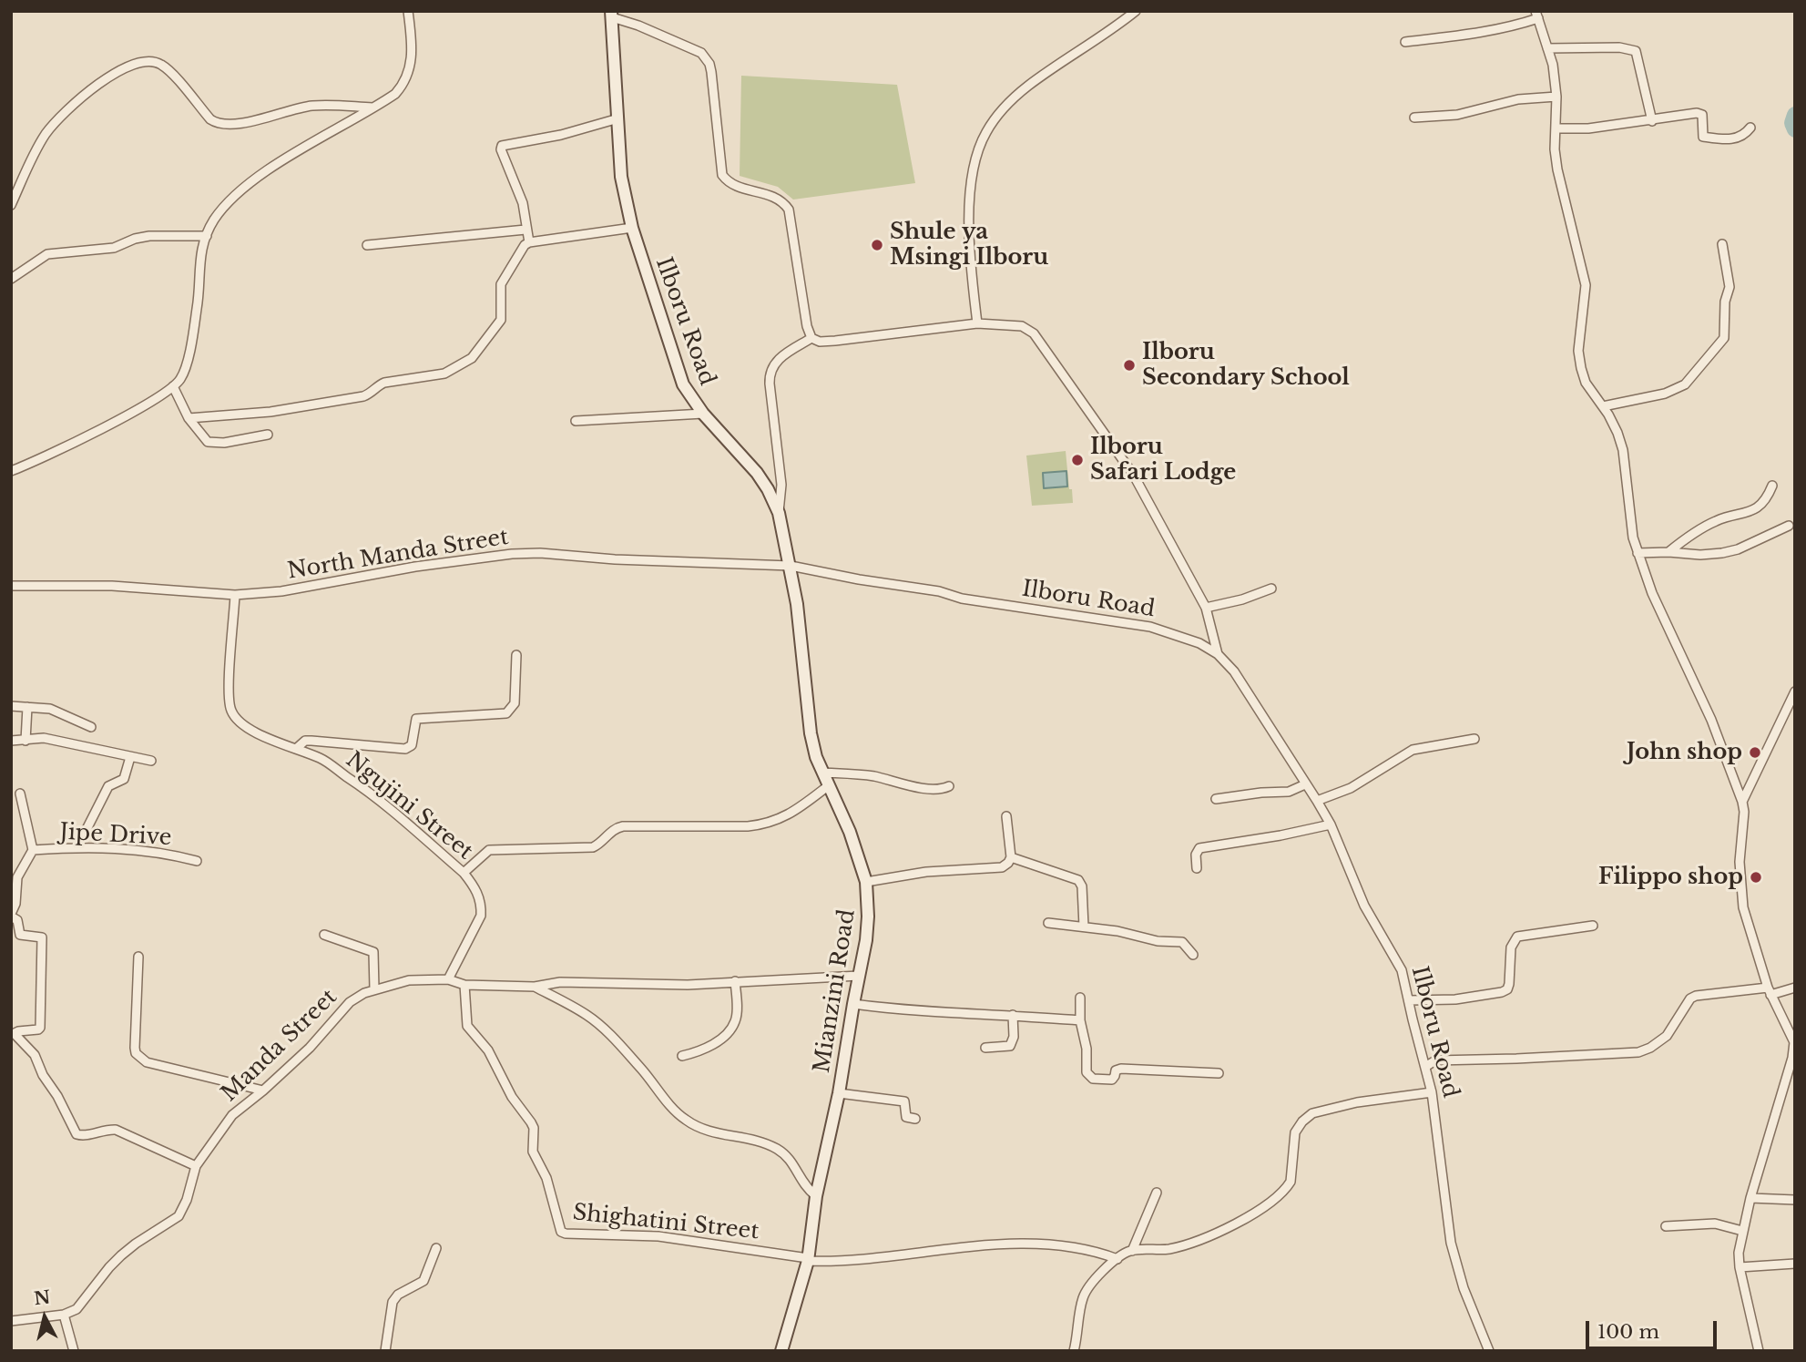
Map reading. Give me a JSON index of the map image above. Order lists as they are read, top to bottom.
{
  "streets": {
    "street": [
      "Ilboru Road",
      "North Manda Street",
      "Ngujini Street",
      "Jipe Drive",
      "Mianzini Road",
      "Manda Street",
      "Shighatini Street"
    ]
  },
  "crossings": [
    ["Ilboru Road", "North Manda Street"],
    ["Ilboru Road", "Mianzini Road"],
    ["North Manda Street", "Ngujini Street"],
    ["North Manda Street", "Mianzini Road"],
    ["Ngujini Street", "Manda Street"],
    ["Mianzini Road", "Manda Street"],
    ["Mianzini Road", "Shighatini Street"],
    ["Manda Street", "Shighatini Street"]
  ],
  "places": [
    "Shule ya Msingi Ilboru",
    "Ilboru Secondary School",
    "Ilboru Safari Lodge",
    "John shop",
    "Filippo shop"
  ],
  "scale_bar": "100 m",
  "north": "top"
}
